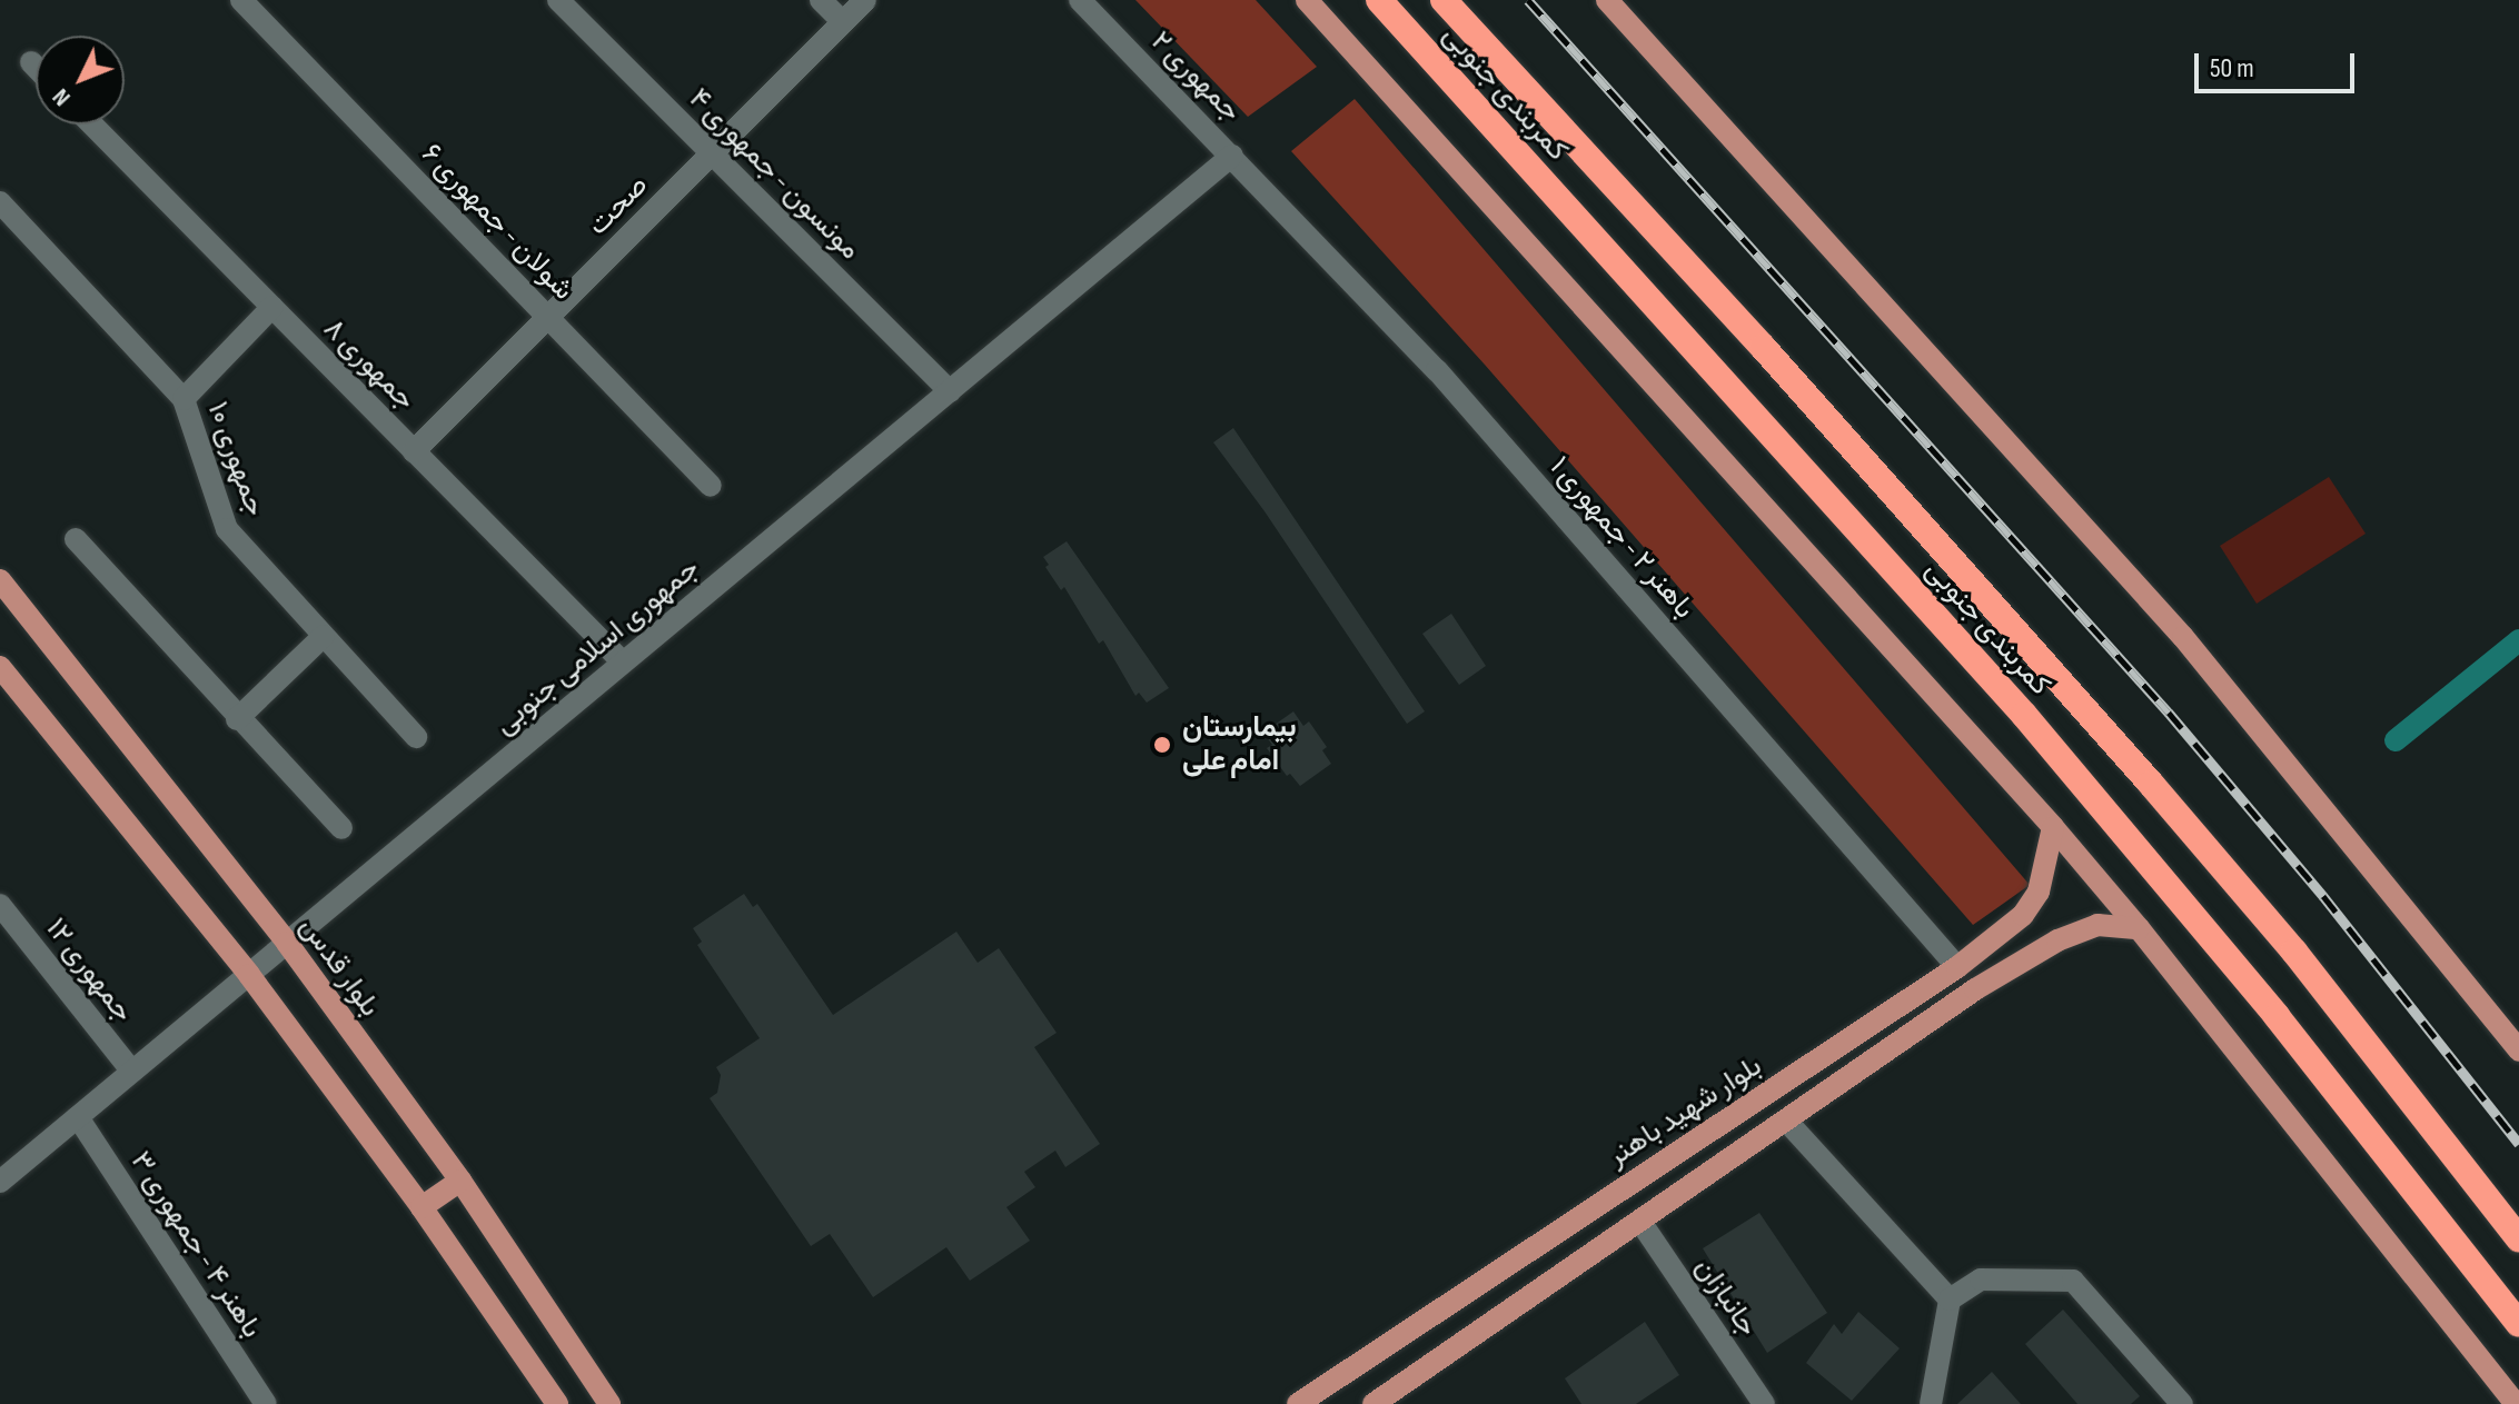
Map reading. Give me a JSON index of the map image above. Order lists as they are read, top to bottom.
{
  "streets": {
    "highway": ["کمربندی جنوبی"],
    "main road": ["بلوار قدس", "بلوار شهید باهنر"],
    "street": [
      "جمهوری ۲",
      "مونسون - جمهوری ۴",
      "صحت",
      "شولان - جمهوری ۶",
      "جمهوری ۸",
      "جمهوری ۱۰",
      "باهنر ۲ - جمهوری ۱",
      "جمهوری اسلامی جنوبی",
      "جمهوری ۱۲",
      "باهنر ۴ - جمهوری ۳",
      "جانبازان"
    ]
  },
  "crossings": [
    ["جمهوری ۲", "باهنر ۲ - جمهوری ۱"],
    ["جمهوری ۲", "جمهوری اسلامی جنوبی"],
    ["مونسون - جمهوری ۴", "صحت"],
    ["مونسون - جمهوری ۴", "جمهوری اسلامی جنوبی"],
    ["صحت", "شولان - جمهوری ۶"],
    ["صحت", "جمهوری ۸"],
    ["جمهوری ۸", "جمهوری اسلامی جنوبی"],
    ["باهنر ۲ - جمهوری ۱", "جمهوری اسلامی جنوبی"],
    ["باهنر ۲ - جمهوری ۱", "بلوار شهید باهنر"],
    ["جمهوری اسلامی جنوبی", "بلوار قدس"],
    ["جمهوری اسلامی جنوبی", "جمهوری ۱۲"],
    ["جمهوری اسلامی جنوبی", "باهنر ۴ - جمهوری ۳"]
  ],
  "places": ["بیمارستان امام علی"],
  "scale_bar": "50 m",
  "north": "bottom left"
}
